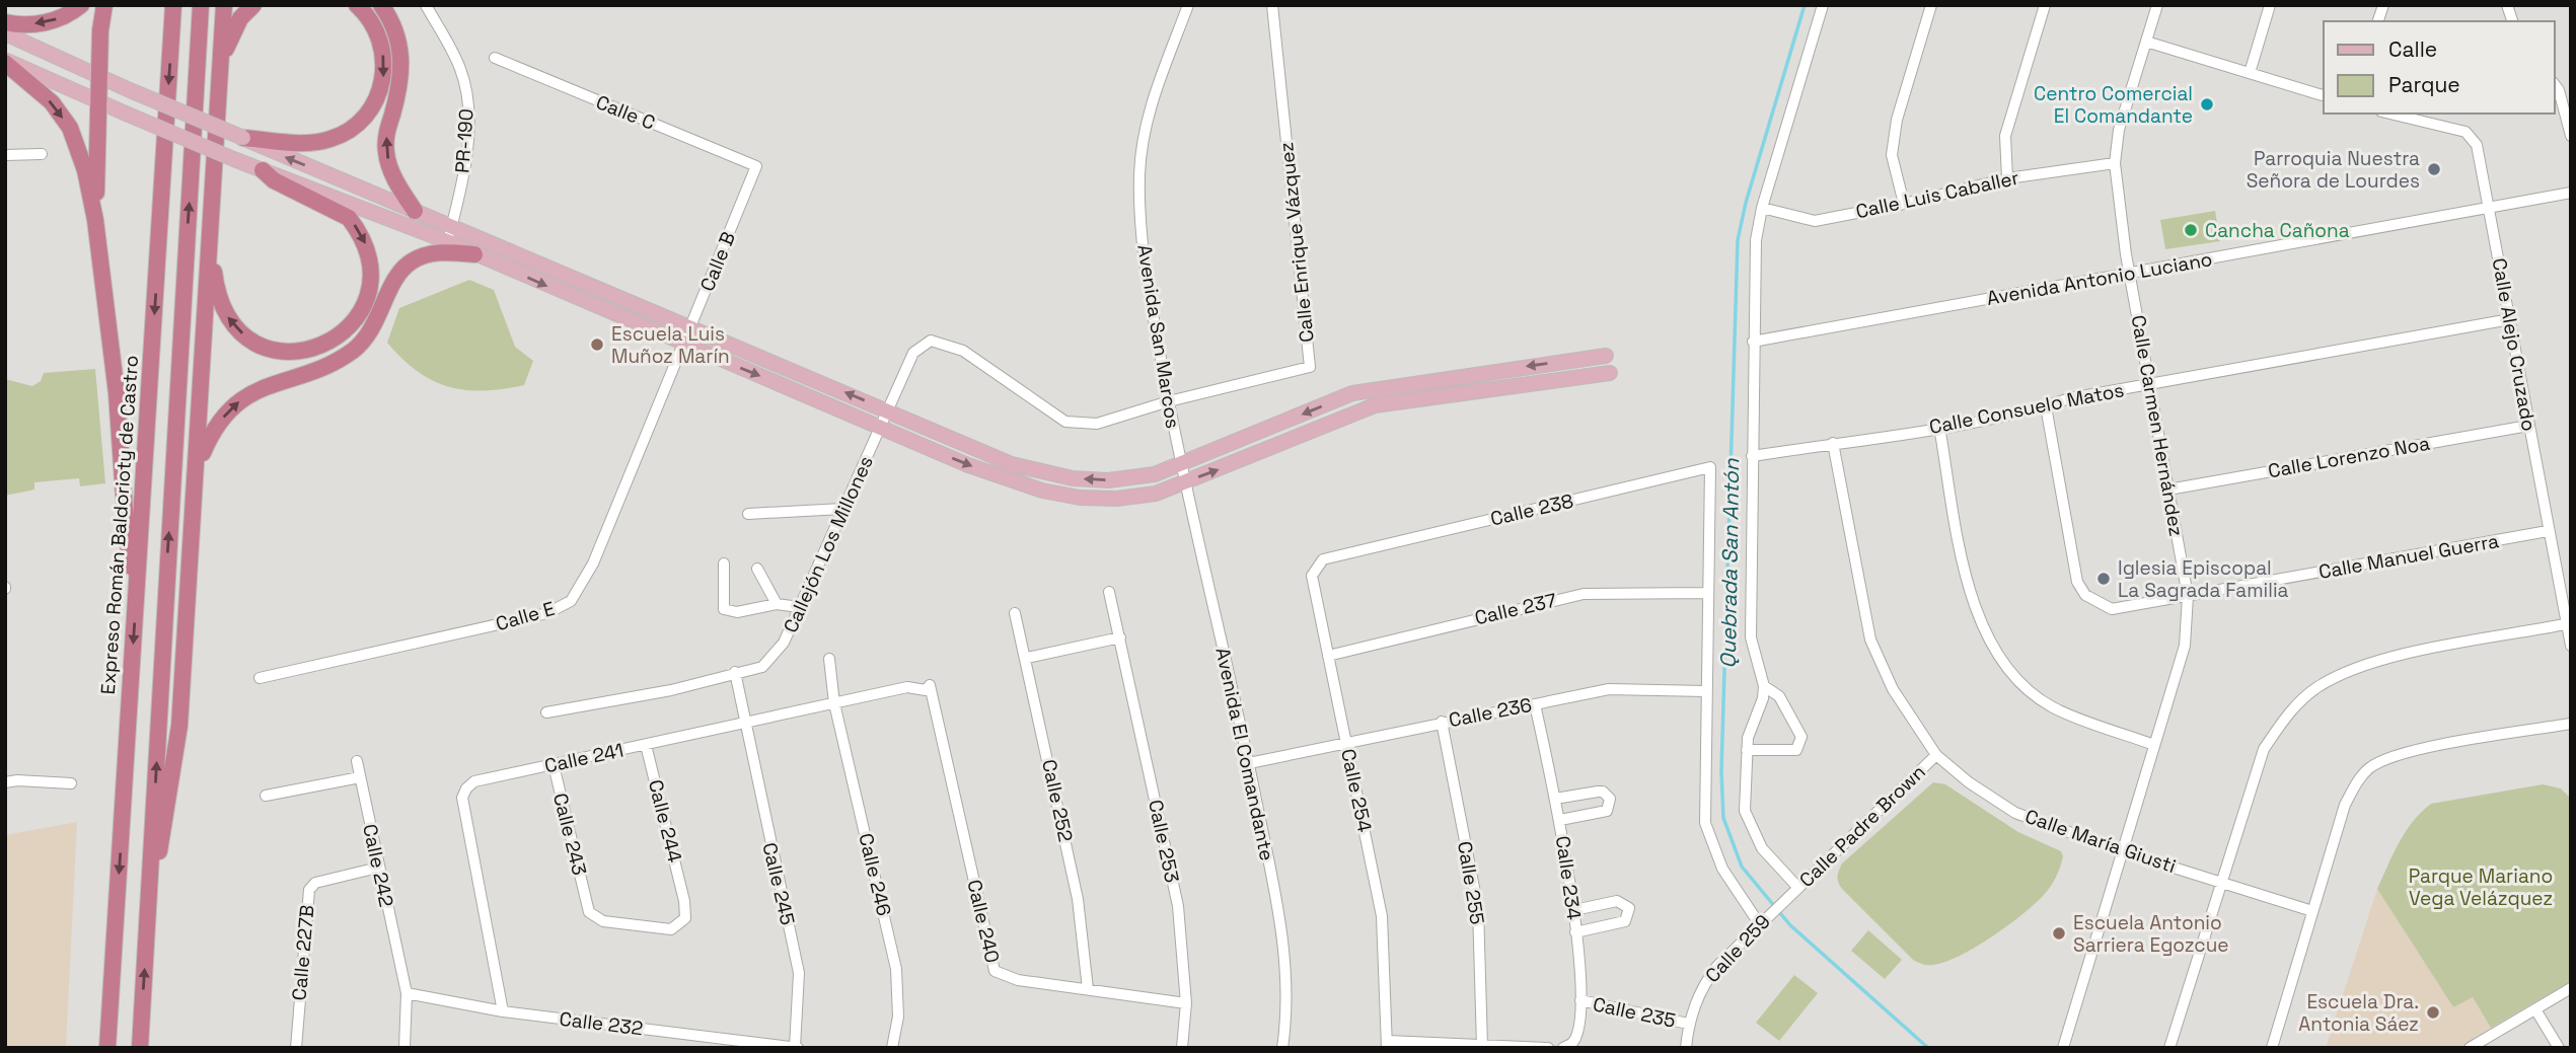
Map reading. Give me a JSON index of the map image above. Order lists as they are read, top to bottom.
{
  "streets": {
    "highway": ["Expreso Román Baldorioty de Castro"],
    "street": [
      "Calle C",
      "PR-190",
      "Calle Luis Caballer",
      "Calle Enrique Vázquez",
      "Calle B",
      "Avenida Antonio Luciano",
      "Avenida San Marcos",
      "Calle Alejo Cruzado",
      "Calle Consuelo Matos",
      "Calle Carmen Hernández",
      "Calle Lorenzo Noa",
      "Calle 238",
      "Callejón Los Millones",
      "Calle Manuel Guerra",
      "Calle 237",
      "Calle E",
      "Calle 236",
      "Avenida El Comandante",
      "Calle 241",
      "Calle 254",
      "Calle 252",
      "Calle 244",
      "Calle Padre Brown",
      "Calle 243",
      "Calle 253",
      "Calle María Giusti",
      "Calle 242",
      "Calle 246",
      "Calle 234",
      "Calle 255",
      "Calle 245",
      "Calle 240",
      "Calle 259",
      "Calle 227B",
      "Calle 235",
      "Calle 232"
    ]
  },
  "crossings": [
    ["Calle C", "Calle B"],
    ["Calle Luis Caballer", "Calle Carmen Hernández"],
    ["Calle Enrique Vázquez", "Avenida San Marcos"],
    ["Calle Enrique Vázquez", "Callejón Los Millones"],
    ["Calle B", "Calle E"],
    ["Avenida Antonio Luciano", "Calle Alejo Cruzado"],
    ["Avenida Antonio Luciano", "Calle Carmen Hernández"],
    ["Avenida San Marcos", "Avenida El Comandante"],
    ["Calle Alejo Cruzado", "Calle Consuelo Matos"],
    ["Calle Alejo Cruzado", "Calle Lorenzo Noa"],
    ["Calle Alejo Cruzado", "Calle Manuel Guerra"],
    ["Calle Consuelo Matos", "Calle Carmen Hernández"],
    ["Calle Consuelo Matos", "Calle Manuel Guerra"],
    ["Calle Consuelo Matos", "Calle María Giusti"],
    ["Calle Carmen Hernández", "Calle Lorenzo Noa"],
    ["Calle Carmen Hernández", "Calle Manuel Guerra"],
    ["Calle Carmen Hernández", "Calle María Giusti"],
    ["Calle 238", "Calle 237"],
    ["Calle 238", "Calle 254"],
    ["Callejón Los Millones", "Calle 245"],
    ["Calle 237", "Calle 254"],
    ["Calle 236", "Avenida El Comandante"],
    ["Calle 236", "Calle 254"],
    ["Calle 236", "Calle 234"],
    ["Calle 236", "Calle 255"],
    ["Calle 241", "Calle 244"],
    ["Calle 241", "Calle 243"],
    ["Calle 241", "Calle 246"],
    ["Calle 241", "Calle 245"],
    ["Calle 241", "Calle 240"],
    ["Calle 241", "Calle 232"],
    ["Calle 252", "Calle 240"],
    ["Calle 244", "Calle 243"],
    ["Calle Padre Brown", "Calle María Giusti"],
    ["Calle Padre Brown", "Calle 259"],
    ["Calle 253", "Calle 240"],
    ["Calle 242", "Calle 227B"],
    ["Calle 242", "Calle 232"],
    ["Calle 234", "Calle 235"],
    ["Calle 245", "Calle 232"],
    ["Calle 259", "Calle 235"]
  ],
  "water": ["Quebrada San Antón"],
  "parks": ["Parque Mariano Vega Velázquez"],
  "places": [
    "Centro Comercial El Comandante",
    "Parroquia Nuestra Señora de Lourdes",
    "Cancha Cañona",
    "Escuela Luis Muñoz Marín",
    "Iglesia Episcopal La Sagrada Familia",
    "Escuela Antonio Sarriera Egozcue",
    "Escuela Dra. Antonia Sáez"
  ],
  "legend": ["Calle", "Parque"]
}
